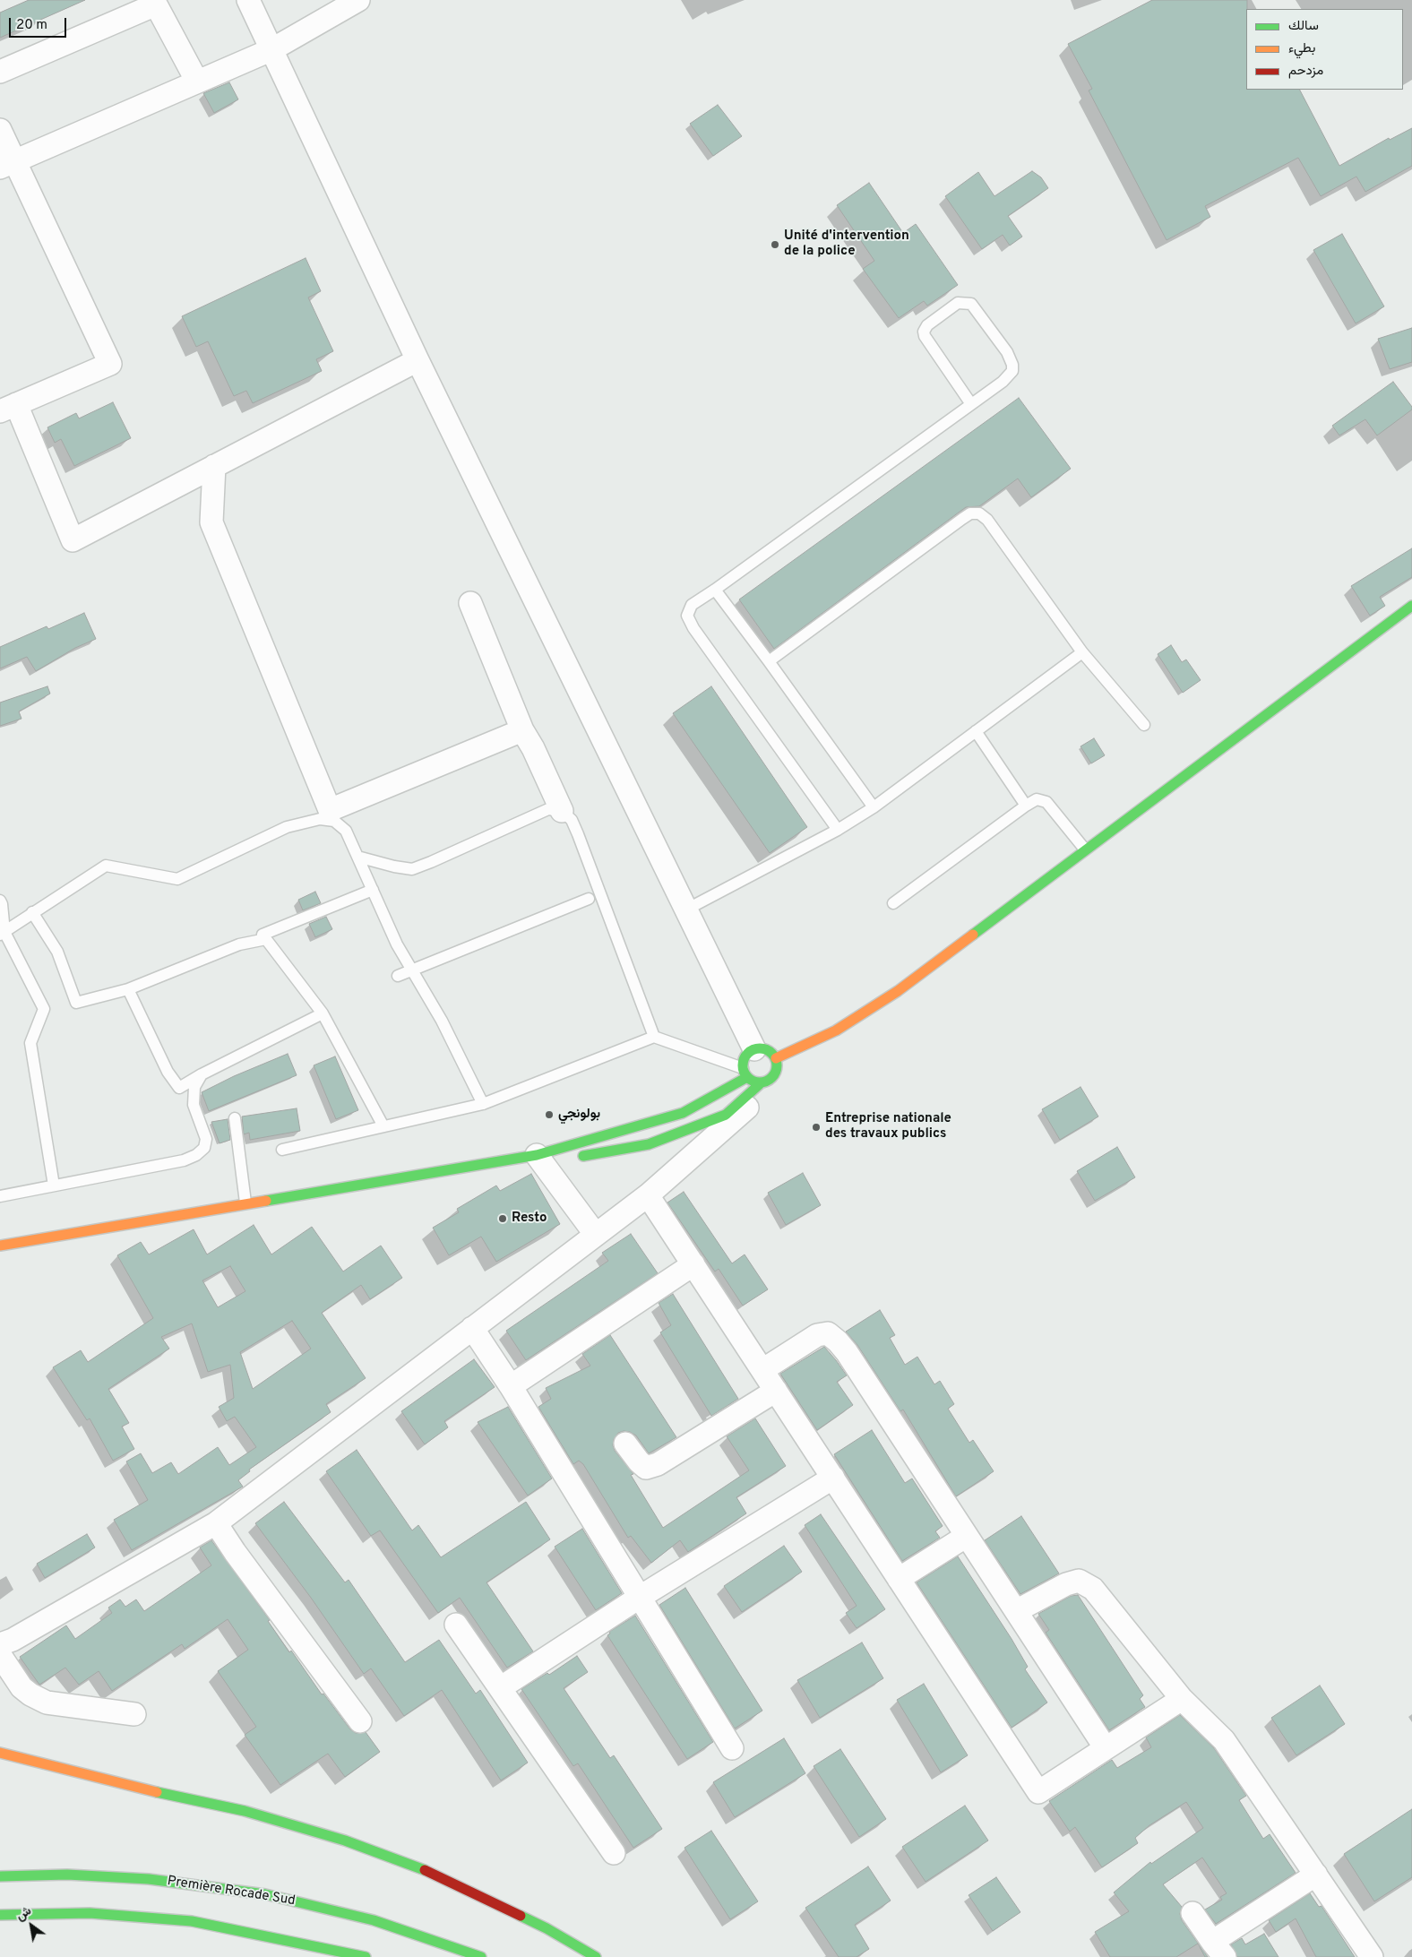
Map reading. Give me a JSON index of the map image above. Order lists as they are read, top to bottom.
{
  "streets": {
    "main road": ["Première Rocade Sud"]
  },
  "places": [
    "Unité d'intervention de la police",
    "بولونجي",
    "Entreprise nationale des travaux publics",
    "Resto"
  ],
  "legend": ["سالك", "بطيء", "مزدحم"],
  "scale_bar": "20 m",
  "north": "top left"
}
